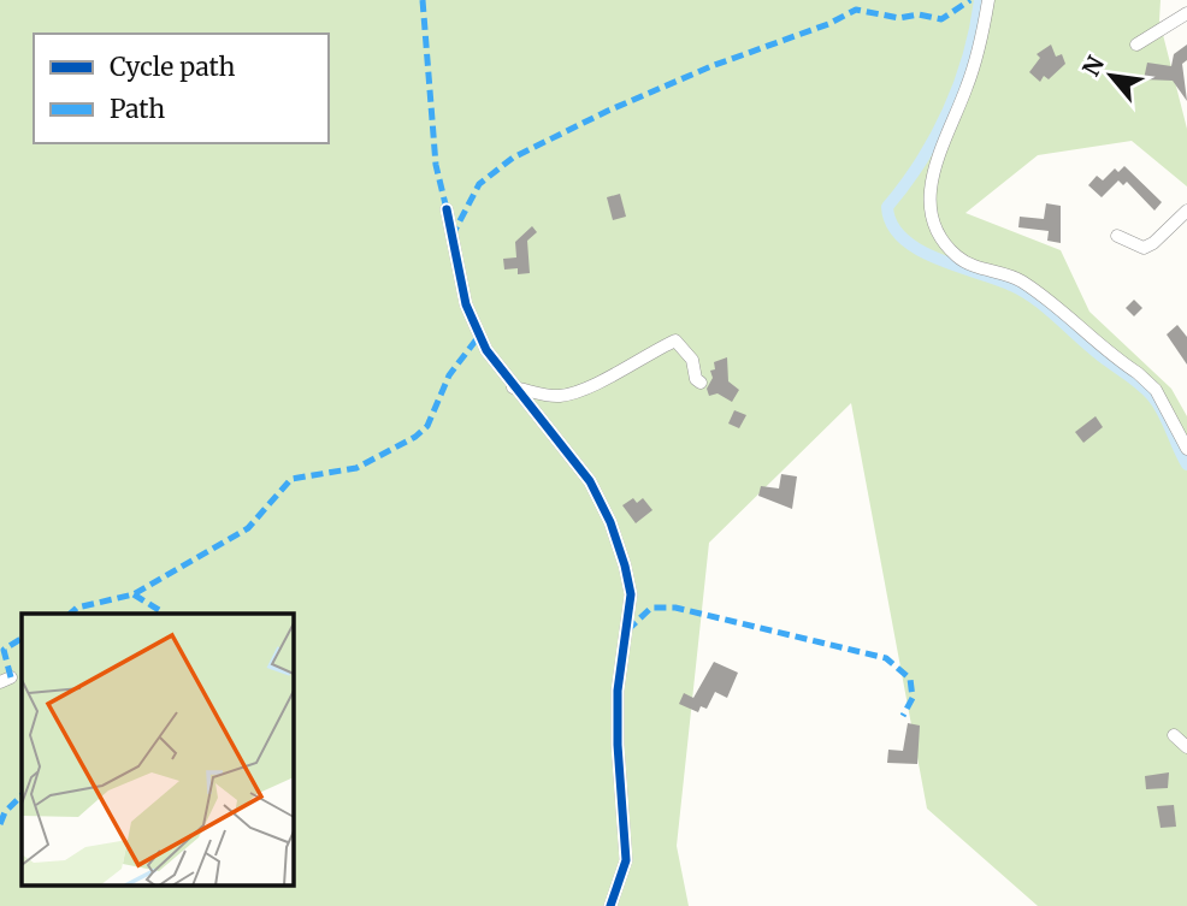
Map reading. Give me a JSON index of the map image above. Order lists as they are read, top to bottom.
{
  "legend": ["Cycle path", "Path"],
  "north": "top left"
}
